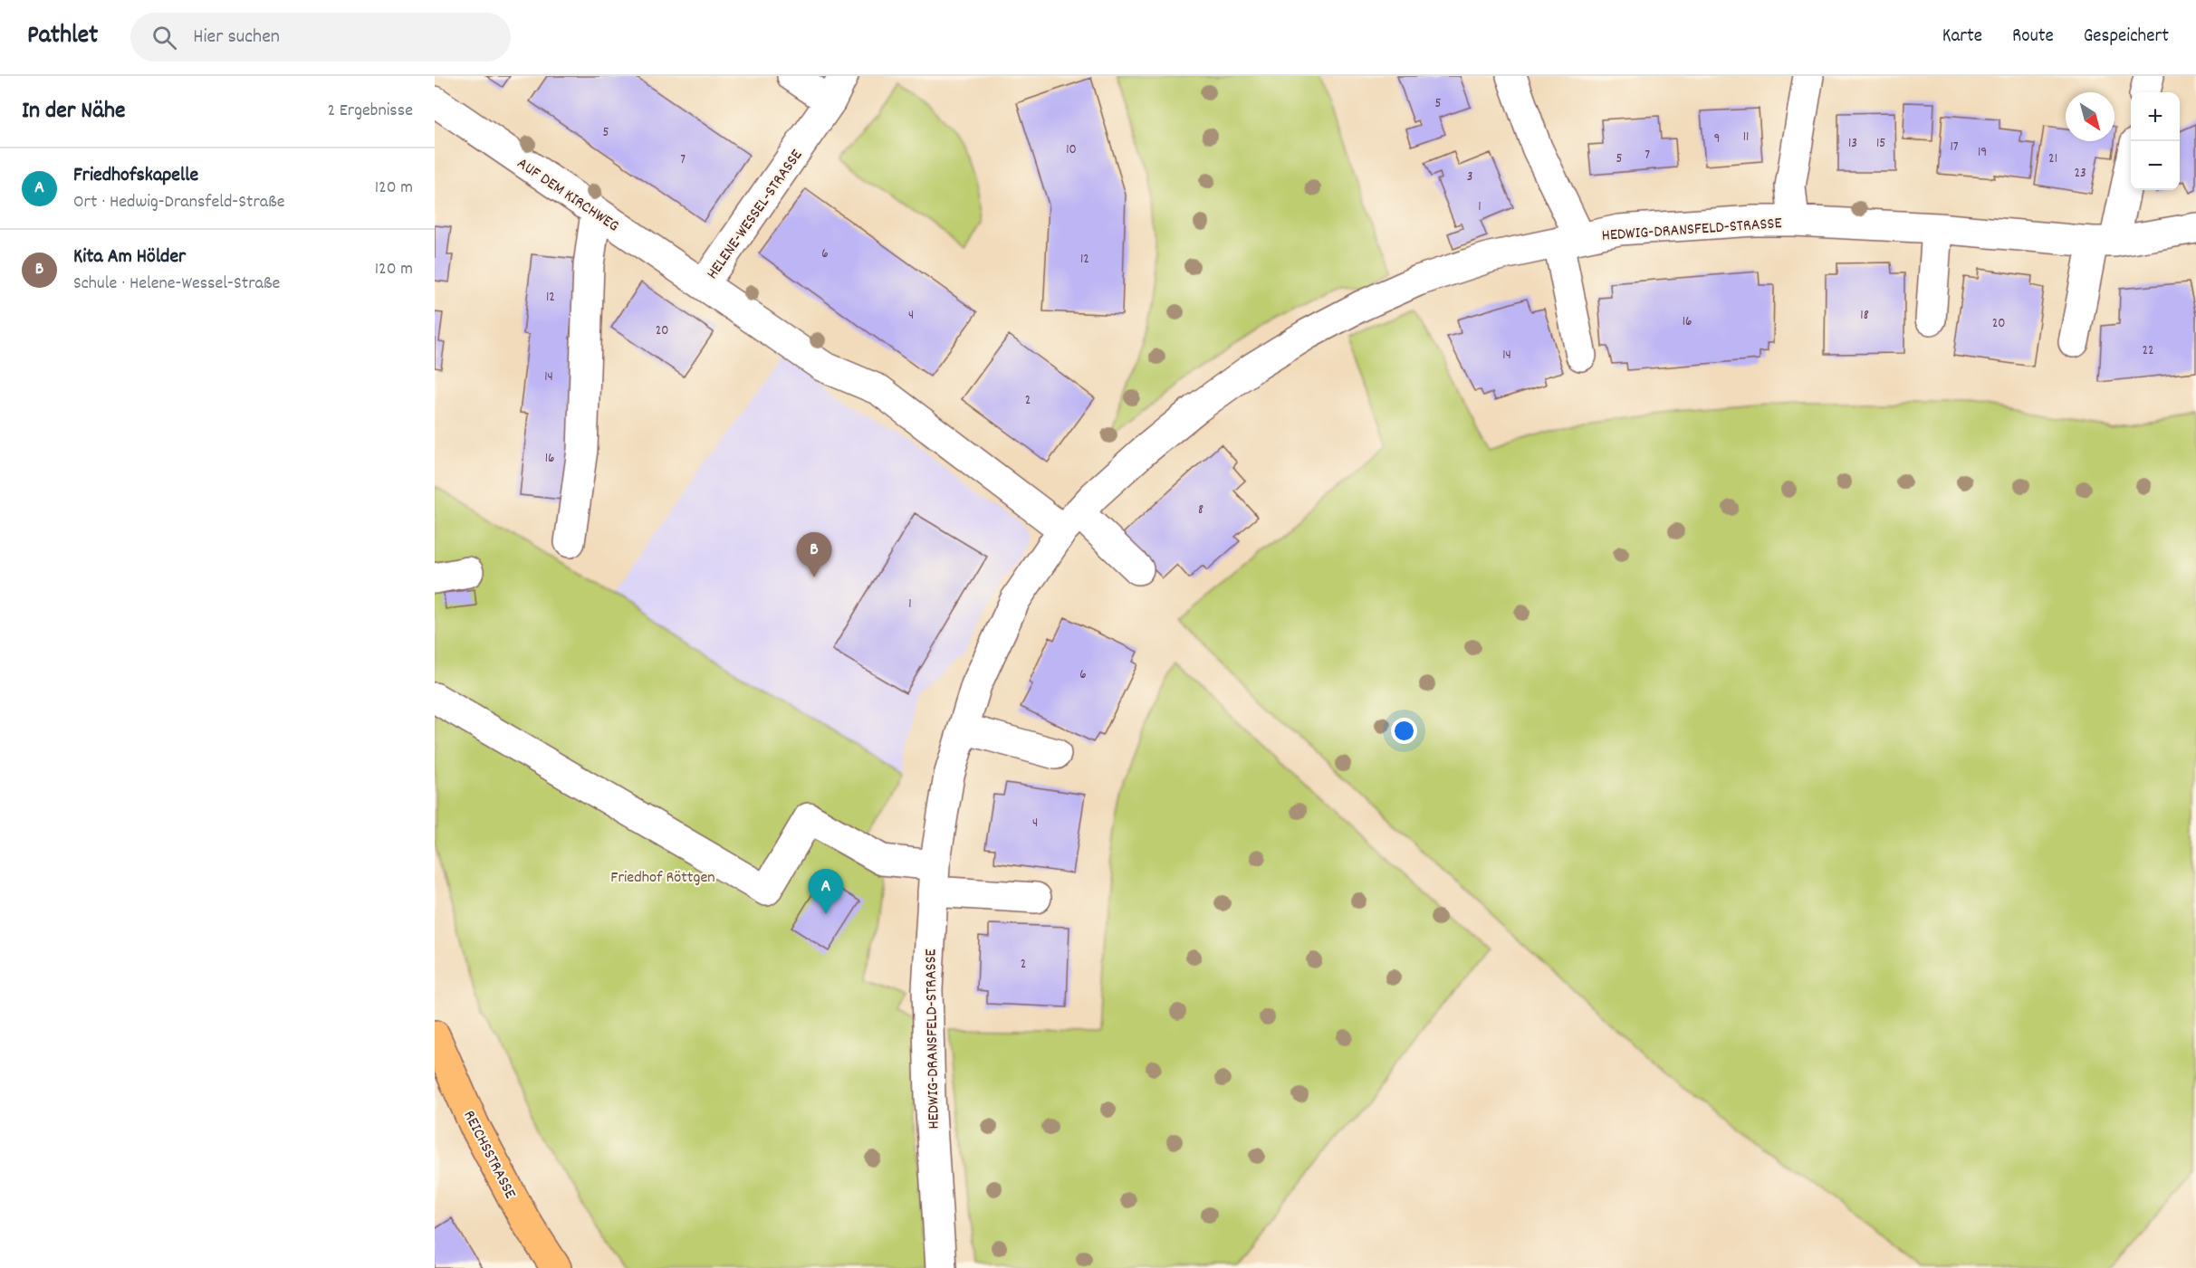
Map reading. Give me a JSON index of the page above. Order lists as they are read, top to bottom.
{
  "streets": {
    "main road": ["REICHSSTRASSE"],
    "street": ["AUF DEM KIRCHWEG", "HELENE-WESSEL-STRASSE", "HEDWIG-DRANSFELD-STRASSE"]
  },
  "crossings": [
    ["AUF DEM KIRCHWEG", "HELENE-WESSEL-STRASSE"],
    ["HELENE-WESSEL-STRASSE", "HEDWIG-DRANSFELD-STRASSE"]
  ],
  "parks": ["Friedhof Röttgen"],
  "house_numbers": [
    "5",
    "5",
    "11",
    "9",
    "13",
    "15",
    "17",
    "10",
    "19",
    "7",
    "5",
    "21",
    "7",
    "23",
    "3",
    "1",
    "6",
    "12",
    "12",
    "4",
    "18",
    "16",
    "20",
    "20",
    "22",
    "14",
    "14",
    "2",
    "16",
    "8",
    "1",
    "6",
    "4",
    "2"
  ],
  "north": "bottom right",
  "page": {
    "header": "Pathlet",
    "search": "Hier suchen",
    "nav": ["Karte", "Route", "Gespeichert"],
    "heading": ["In der Nähe", "2 Ergebnisse"],
    "map_buttons": ["+", "−"],
    "list": [
      {
        "mark": "A",
        "name": "Friedhofskapelle",
        "note": "Ort · Hedwig-Dransfeld-Straße",
        "value": "120 m"
      },
      {
        "mark": "B",
        "name": "Kita Am Hölder",
        "note": "Schule · Helene-Wessel-Straße",
        "value": "120 m"
      }
    ],
    "pins": ["B", "A"]
  }
}
